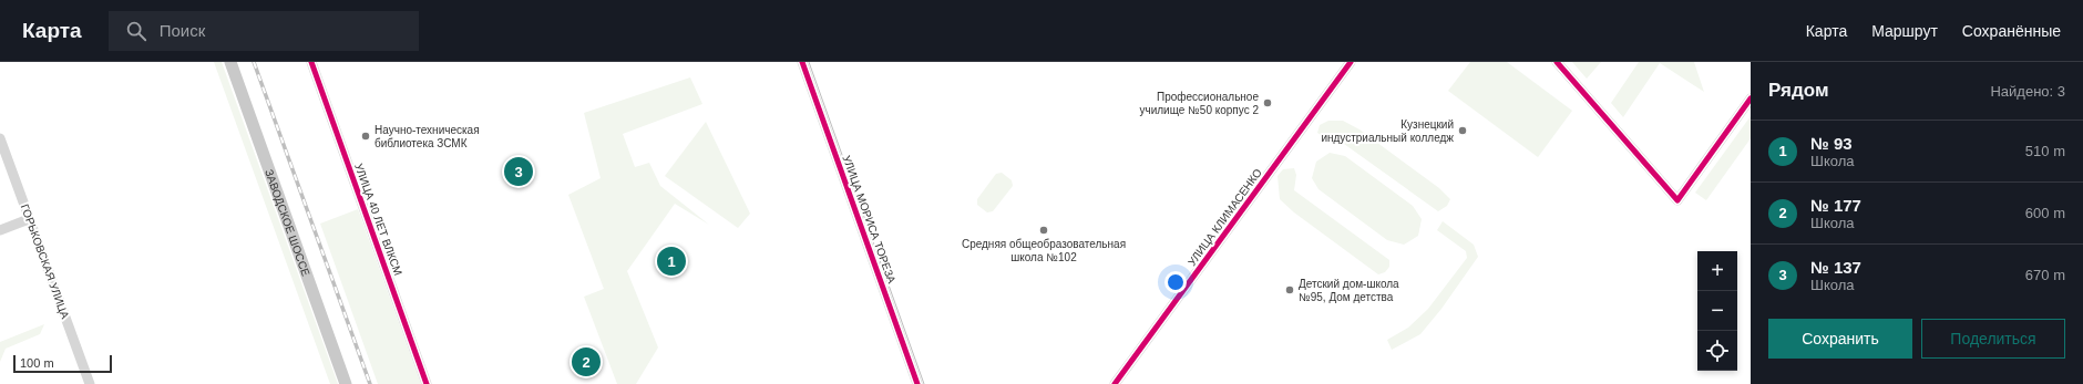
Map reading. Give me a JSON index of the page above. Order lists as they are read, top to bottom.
{
  "streets": {
    "main road": ["ЗАВОДСКОЕ ШОССЕ"],
    "street": [
      "УЛИЦА КЛИМАСЕНКО",
      "УЛИЦА 40 ЛЕТ ВЛКСМ",
      "УЛИЦА МОРИСА ТОРЕЗА",
      "ГОРЬКОВСКАЯ УЛИЦА"
    ]
  },
  "places": [
    "Профессиональное училище №50 корпус 2",
    "Кузнецкий индустриальный колледж",
    "Научно-техническая библиотека ЗСМК",
    "Средняя общеобразовательная школа №102",
    "Детский дом-школа №95, Дом детства"
  ],
  "scale_bar": "100 m",
  "page": {
    "header": "Карта",
    "search": "Поиск",
    "nav": ["Карта", "Маршрут", "Сохранённые"],
    "heading": ["Рядом", "Найдено: 3"],
    "list": [
      {
        "mark": "1",
        "name": "№ 93",
        "note": "Школа",
        "value": "510 m"
      },
      {
        "mark": "2",
        "name": "№ 177",
        "note": "Школа",
        "value": "600 m"
      },
      {
        "mark": "3",
        "name": "№ 137",
        "note": "Школа",
        "value": "670 m"
      }
    ],
    "pins": ["3", "1", "2"],
    "map_buttons": ["+", "−"],
    "buttons": ["Сохранить", "Поделиться"],
    "scale": "100 m"
  }
}
